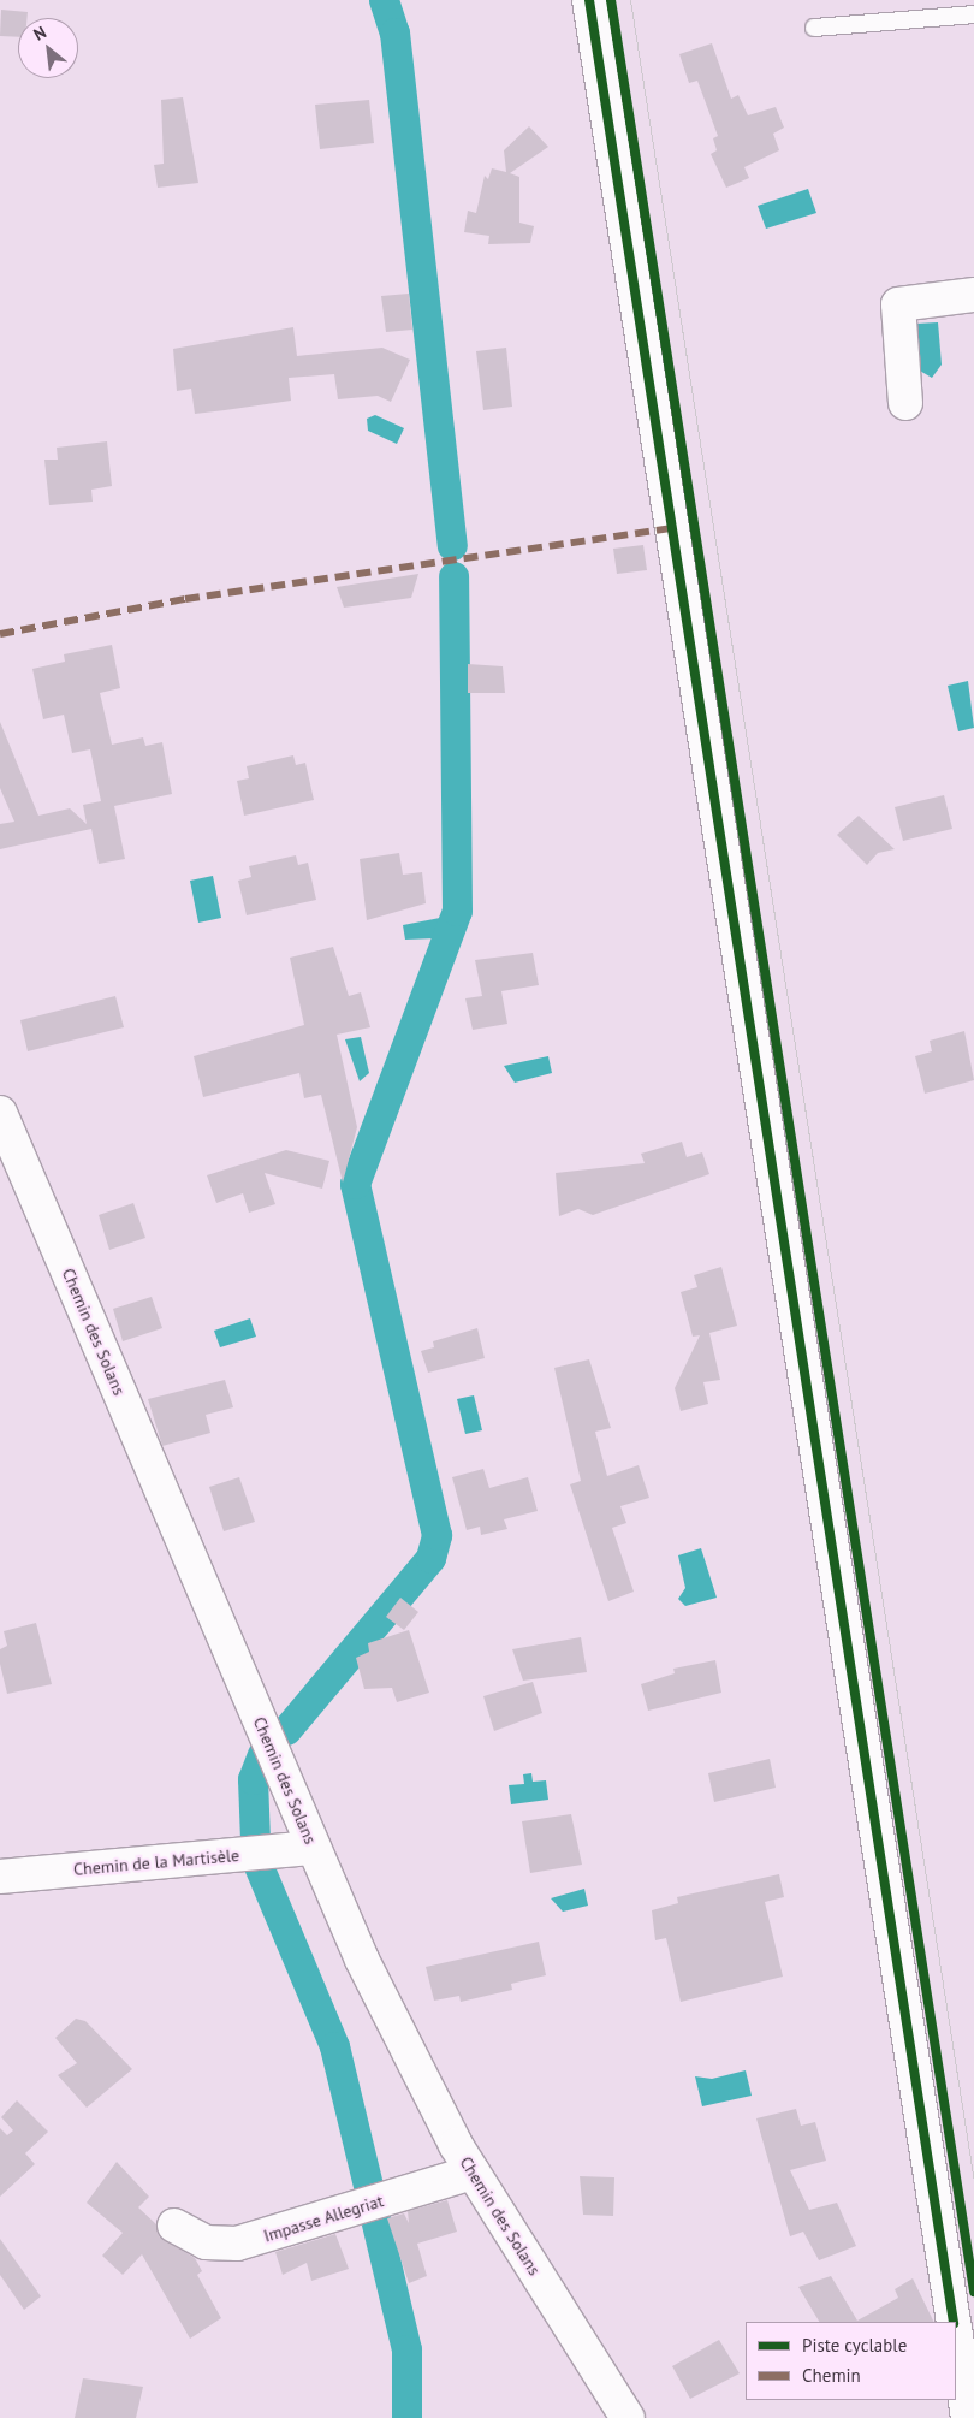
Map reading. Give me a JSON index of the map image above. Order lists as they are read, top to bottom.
{
  "streets": {
    "street": ["Chemin des Solans", "Chemin de la Martisèle", "Impasse Allegriat"]
  },
  "crossings": [
    ["Chemin des Solans", "Chemin de la Martisèle"],
    ["Chemin des Solans", "Impasse Allegriat"]
  ],
  "legend": ["Piste cyclable", "Chemin"],
  "north": "top left"
}
